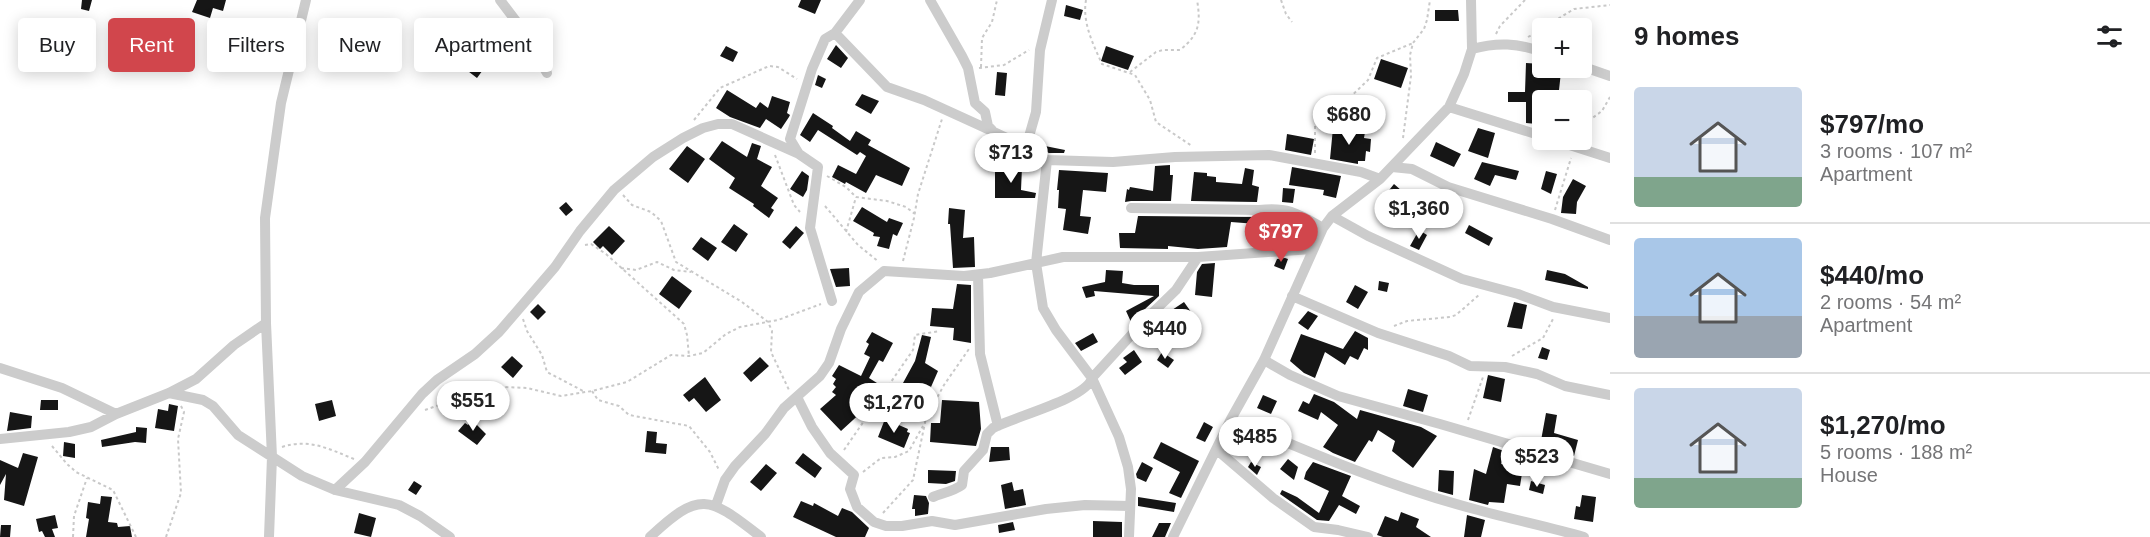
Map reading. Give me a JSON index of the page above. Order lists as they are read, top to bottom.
{
  "page": {
    "heading": "9 homes",
    "map_buttons": ["+", "−"],
    "chip": [
      "Buy",
      "Rent",
      "Filters",
      "New",
      "Apartment"
    ],
    "list": [
      {
        "name": "$797/mo",
        "note": "3 rooms · 107 m² · Apartment"
      },
      {
        "name": "$440/mo",
        "note": "2 rooms · 54 m² · Apartment"
      },
      {
        "name": "$1,270/mo",
        "note": "5 rooms · 188 m² · House"
      }
    ],
    "price": [
      "$680",
      "$713",
      "$1,360",
      "$797",
      "$440",
      "$551",
      "$1,270",
      "$485",
      "$523"
    ]
  }
}
